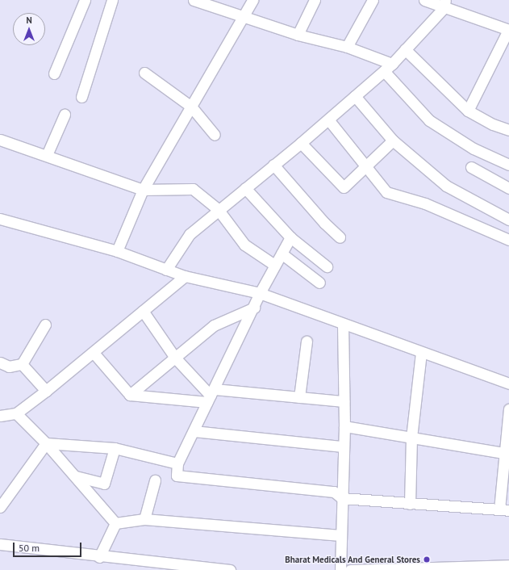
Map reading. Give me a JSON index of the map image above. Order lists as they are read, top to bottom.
{
  "places": ["Bharat Medicals And General Stores"],
  "scale_bar": "50 m",
  "north": "top"
}
